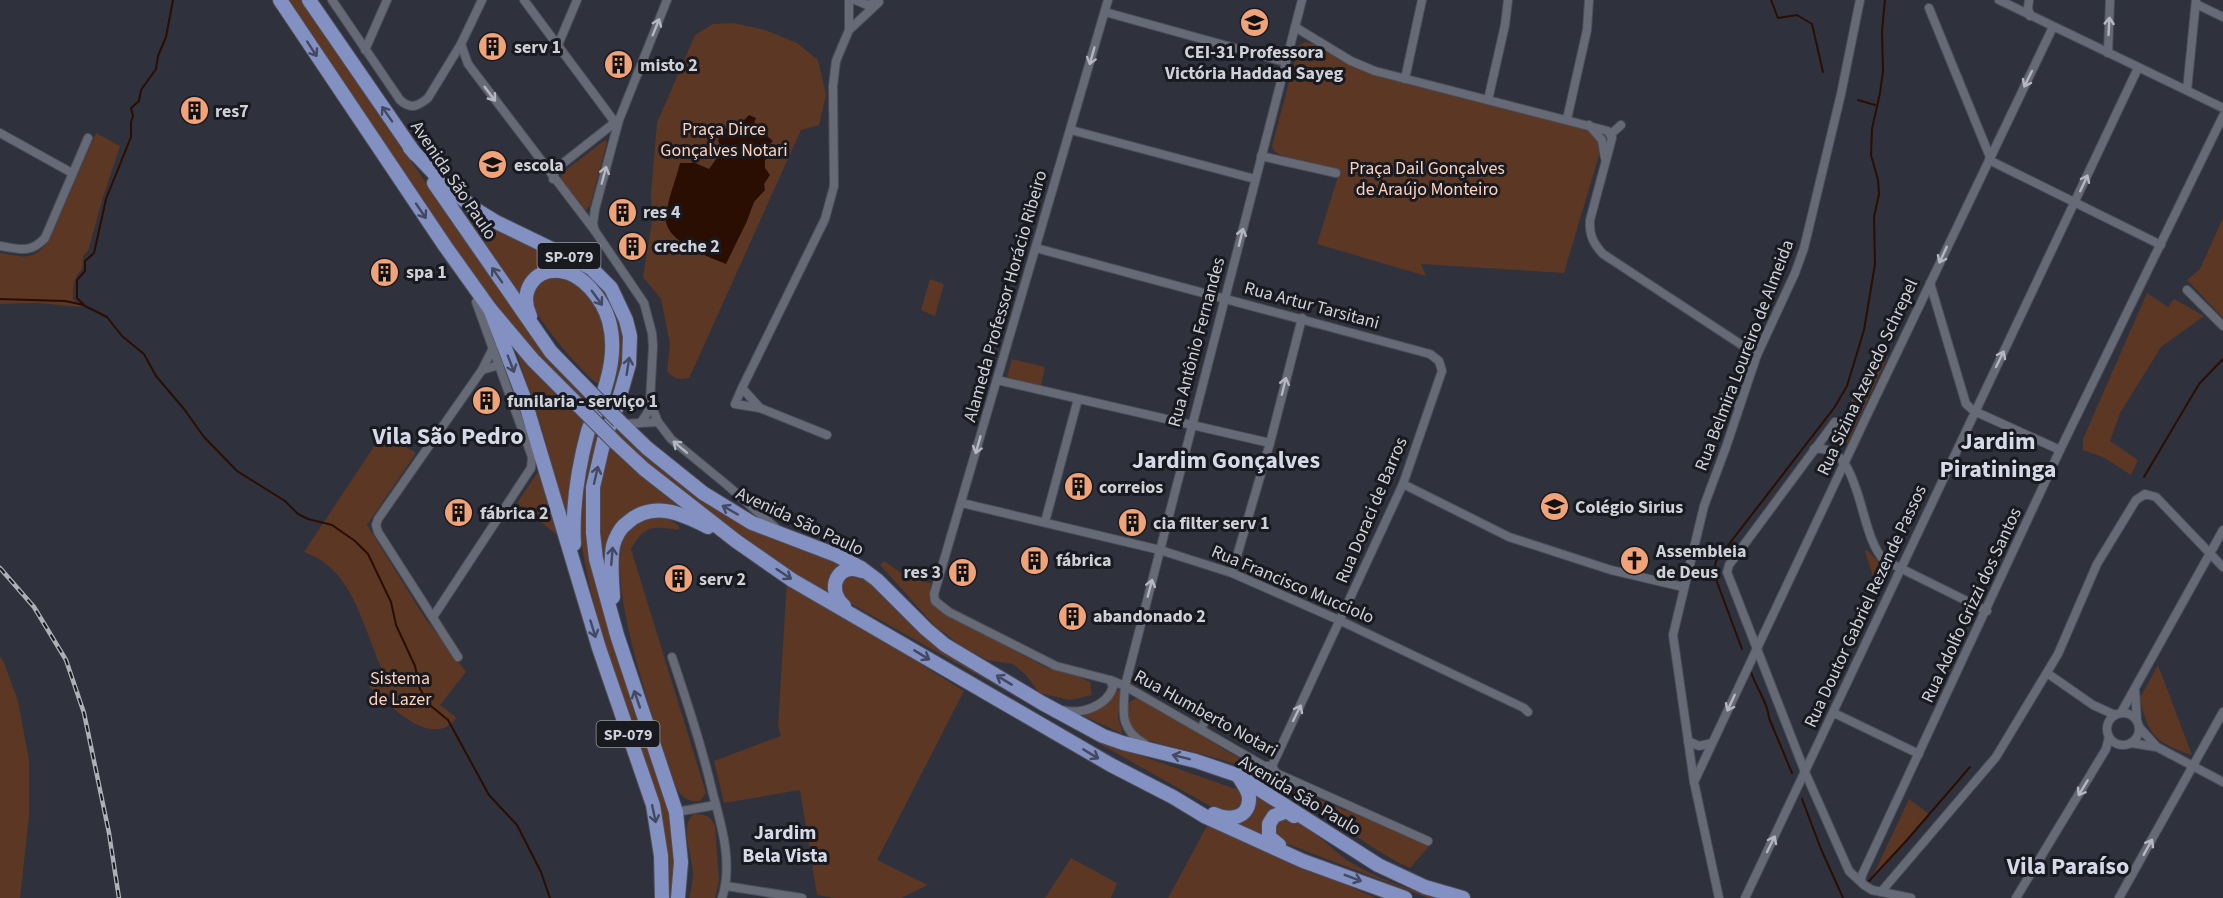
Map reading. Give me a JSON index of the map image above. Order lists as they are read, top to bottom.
{
  "streets": {
    "main road": ["Avenida São Paulo", "SP-079"],
    "street": [
      "Alameda Professor Horácio Ribeiro",
      "Rua Artur Tarsitani",
      "Rua Antônio Fernandes",
      "Rua Belmira Loureiro de Almeida",
      "Rua Sizina Azevedo Schrepel",
      "Rua Doraci de Barros",
      "Rua Francisco Mucciolo",
      "Rua Adolfo Grizzi dos Santos",
      "Rua Doutor Gabriel Rezende Passos",
      "Rua Humberto Notari"
    ]
  },
  "crossings": [
    ["Avenida São Paulo", "SP-079"],
    ["Avenida São Paulo", "Rua Antônio Fernandes"],
    ["Alameda Professor Horácio Ribeiro", "Rua Artur Tarsitani"],
    ["Alameda Professor Horácio Ribeiro", "Rua Francisco Mucciolo"],
    ["Alameda Professor Horácio Ribeiro", "Rua Humberto Notari"],
    ["Rua Artur Tarsitani", "Rua Antônio Fernandes"],
    ["Rua Artur Tarsitani", "Rua Doraci de Barros"],
    ["Rua Antônio Fernandes", "Rua Francisco Mucciolo"],
    ["Rua Antônio Fernandes", "Rua Humberto Notari"],
    ["Rua Belmira Loureiro de Almeida", "Rua Sizina Azevedo Schrepel"],
    ["Rua Doraci de Barros", "Rua Francisco Mucciolo"],
    ["Rua Doraci de Barros", "Rua Humberto Notari"]
  ],
  "one_way": [
    "Alameda Professor Horácio Ribeiro",
    "Rua Sizina Azevedo Schrepel",
    "Rua Doraci de Barros",
    "Rua Doutor Gabriel Rezende Passos"
  ],
  "districts": [
    "Vila São Pedro",
    "Jardim Piratininga",
    "Jardim Gonçalves",
    "Jardim Bela Vista",
    "Vila Paraíso"
  ],
  "parks": ["Praça Dirce Gonçalves Notari", "Praça Dail Gonçalves de Araújo Monteiro", "Sistema de Lazer"],
  "places": {
    "school or university": ["CEI-31 Professora Victória Haddad Sayeg", "escola", "Colégio Sirius"],
    "building": [
      "serv 1",
      "misto 2",
      "res7",
      "res 4",
      "creche 2",
      "spa 1",
      "funilaria - serviço 1",
      "correios",
      "fábrica 2",
      "cia filter serv 1",
      "fábrica",
      "res 3",
      "serv 2",
      "abandonado 2"
    ],
    "church": ["Assembleia de Deus"]
  }
}
